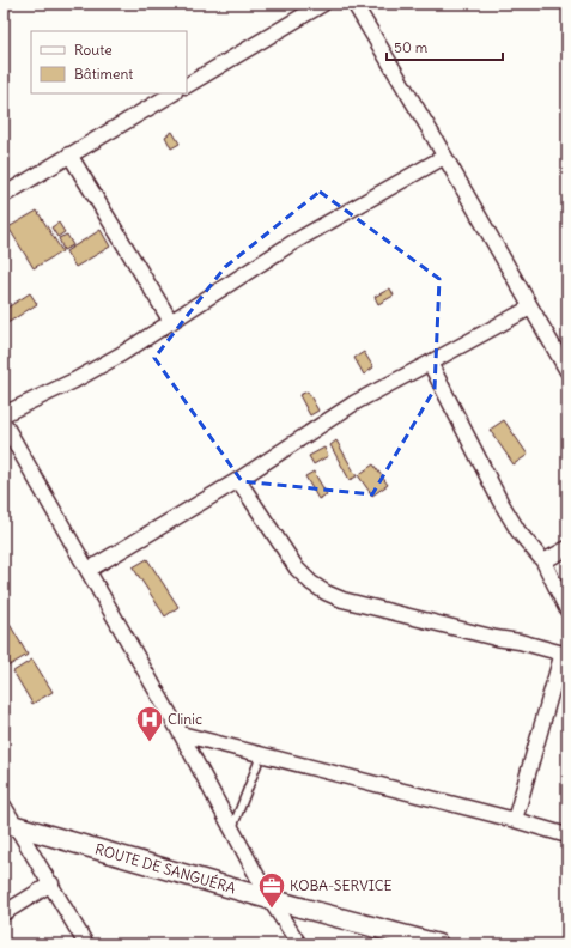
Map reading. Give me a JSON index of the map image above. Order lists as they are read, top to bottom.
{
  "streets": {
    "street": ["ROUTE DE SANGUÉRA"]
  },
  "places": {
    "hospital": ["Clinic"],
    "office": ["KOBA-SERVICE"]
  },
  "legend": ["Route", "Bâtiment"],
  "scale_bar": "50 m"
}
